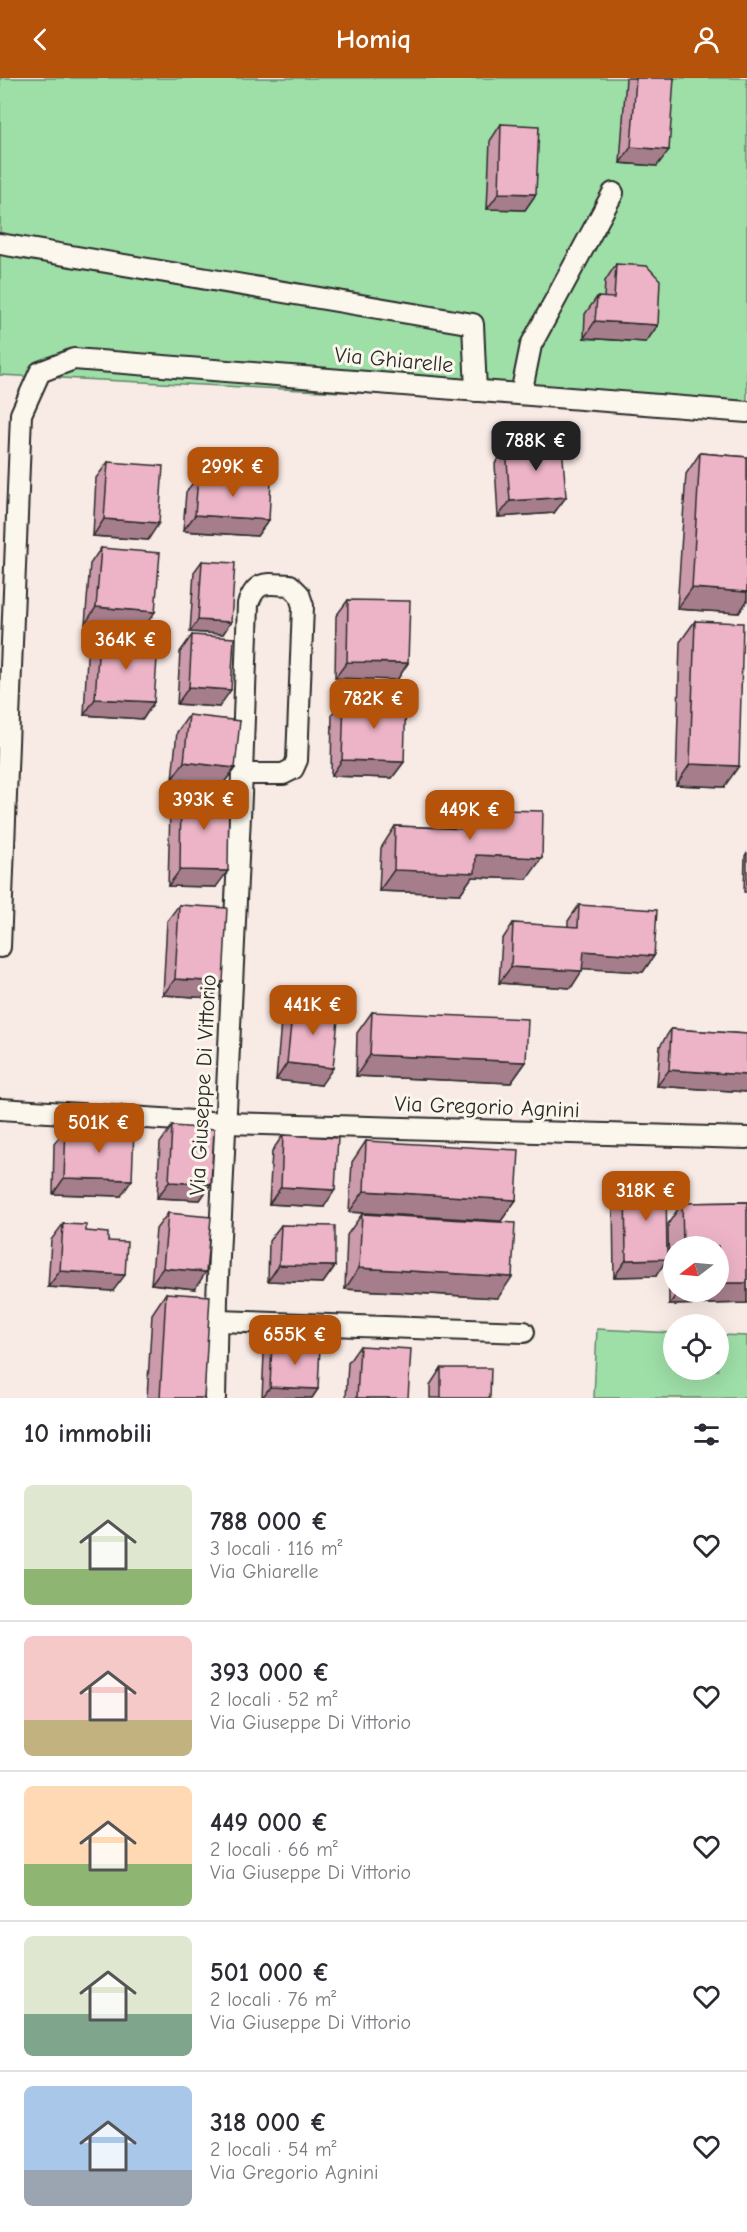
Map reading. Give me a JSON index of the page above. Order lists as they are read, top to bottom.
{
  "streets": {
    "street": ["Via Ghiarelle", "Via Giuseppe Di Vittorio", "Via Gregorio Agnini"]
  },
  "crossings": [
    ["Via Giuseppe Di Vittorio", "Via Gregorio Agnini"]
  ],
  "north": "left",
  "page": {
    "header": "Homiq",
    "price": [
      "788K €",
      "299K €",
      "364K €",
      "782K €",
      "393K €",
      "449K €",
      "441K €",
      "501K €",
      "318K €",
      "655K €"
    ],
    "heading": "10 immobili",
    "list": [
      {
        "name": "788 000 €",
        "note": "3 locali · 116 m² · Via Ghiarelle"
      },
      {
        "name": "393 000 €",
        "note": "2 locali · 52 m² · Via Giuseppe Di Vittorio"
      },
      {
        "name": "449 000 €",
        "note": "2 locali · 66 m² · Via Giuseppe Di Vittorio"
      },
      {
        "name": "501 000 €",
        "note": "2 locali · 76 m² · Via Giuseppe Di Vittorio"
      },
      {
        "name": "318 000 €",
        "note": "2 locali · 54 m² · Via Gregorio Agnini"
      }
    ]
  }
}
